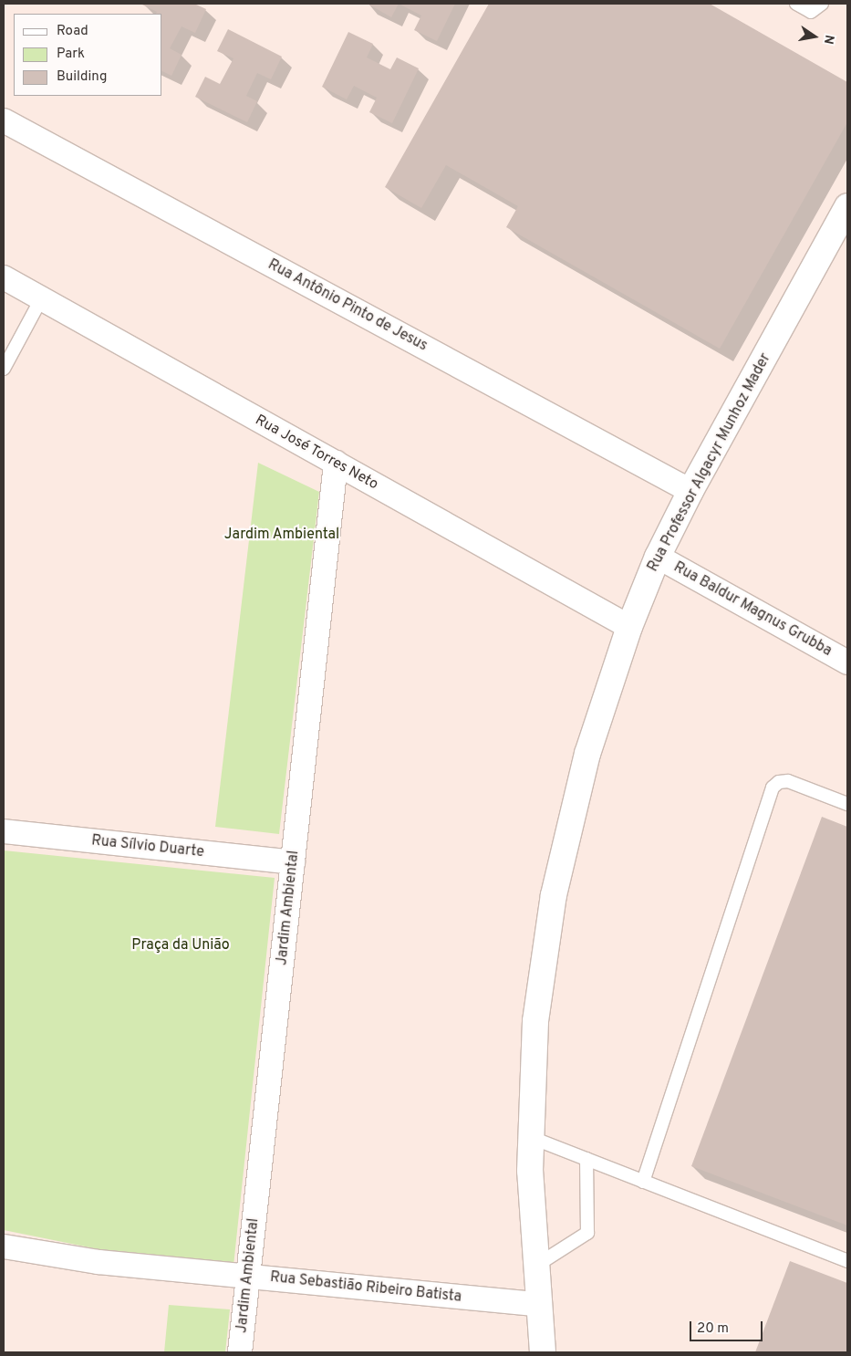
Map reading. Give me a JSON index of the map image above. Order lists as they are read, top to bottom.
{
  "streets": {
    "street": [
      "Rua Antônio Pinto de Jesus",
      "Rua José Torres Neto",
      "Rua Professor Algacyr Munhoz Mader",
      "Rua Baldur Magnus Grubba",
      "Rua Sílvio Duarte",
      "Jardim Ambiental",
      "Rua Sebastião Ribeiro Batista"
    ]
  },
  "crossings": [
    ["Rua Antônio Pinto de Jesus", "Rua Professor Algacyr Munhoz Mader"],
    ["Rua José Torres Neto", "Rua Professor Algacyr Munhoz Mader"],
    ["Rua José Torres Neto", "Jardim Ambiental"],
    ["Rua Professor Algacyr Munhoz Mader", "Rua Baldur Magnus Grubba"],
    ["Rua Professor Algacyr Munhoz Mader", "Rua Sebastião Ribeiro Batista"],
    ["Rua Sílvio Duarte", "Jardim Ambiental"],
    ["Jardim Ambiental", "Rua Sebastião Ribeiro Batista"]
  ],
  "parks": ["Jardim Ambiental", "Praça da União"],
  "legend": ["Road", "Park", "Building"],
  "scale_bar": "20 m",
  "north": "right"
}
